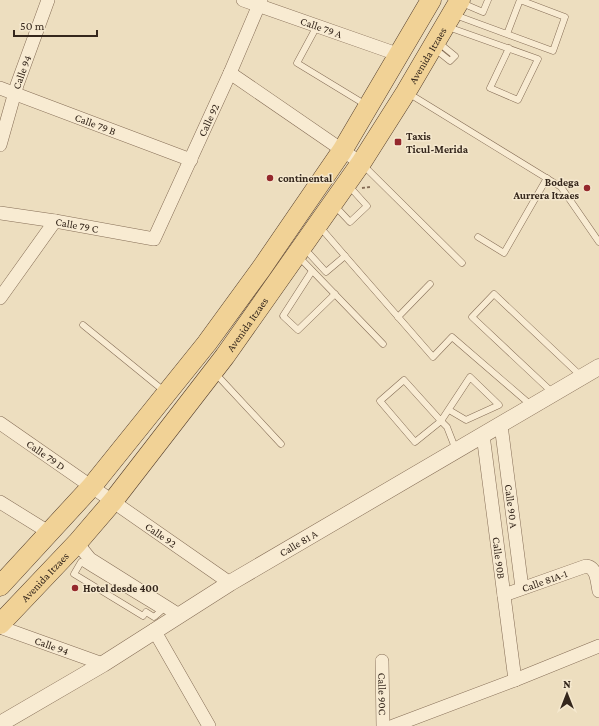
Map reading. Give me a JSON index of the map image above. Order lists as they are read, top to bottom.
{
  "streets": {
    "main road": ["Avenida Itzaes"],
    "street": [
      "Calle 79 A",
      "Calle 94",
      "Calle 92",
      "Calle 79 B",
      "Calle 79 C",
      "Calle 79 D",
      "Calle 90 A",
      "Calle 81 A",
      "Calle 90B",
      "Calle 81A-1",
      "Calle 90C"
    ]
  },
  "crossings": [
    ["Calle 79 A", "Avenida Itzaes"],
    ["Calle 79 A", "Calle 92"],
    ["Avenida Itzaes", "Calle 94"],
    ["Avenida Itzaes", "Calle 92"],
    ["Avenida Itzaes", "Calle 79 D"],
    ["Calle 94", "Calle 79 B"],
    ["Calle 94", "Calle 81 A"],
    ["Calle 92", "Calle 79 B"],
    ["Calle 92", "Calle 79 C"],
    ["Calle 92", "Calle 79 D"],
    ["Calle 92", "Calle 81 A"],
    ["Calle 90 A", "Calle 81 A"],
    ["Calle 90 A", "Calle 81A-1"],
    ["Calle 81 A", "Calle 90B"],
    ["Calle 90B", "Calle 81A-1"]
  ],
  "places": {
    "transit": ["Taxis Ticul-Merida"],
    "other": ["continental", "Bodega Aurrera Itzaes", "Hotel desde 400"]
  },
  "scale_bar": "50 m",
  "north": "top"
}
